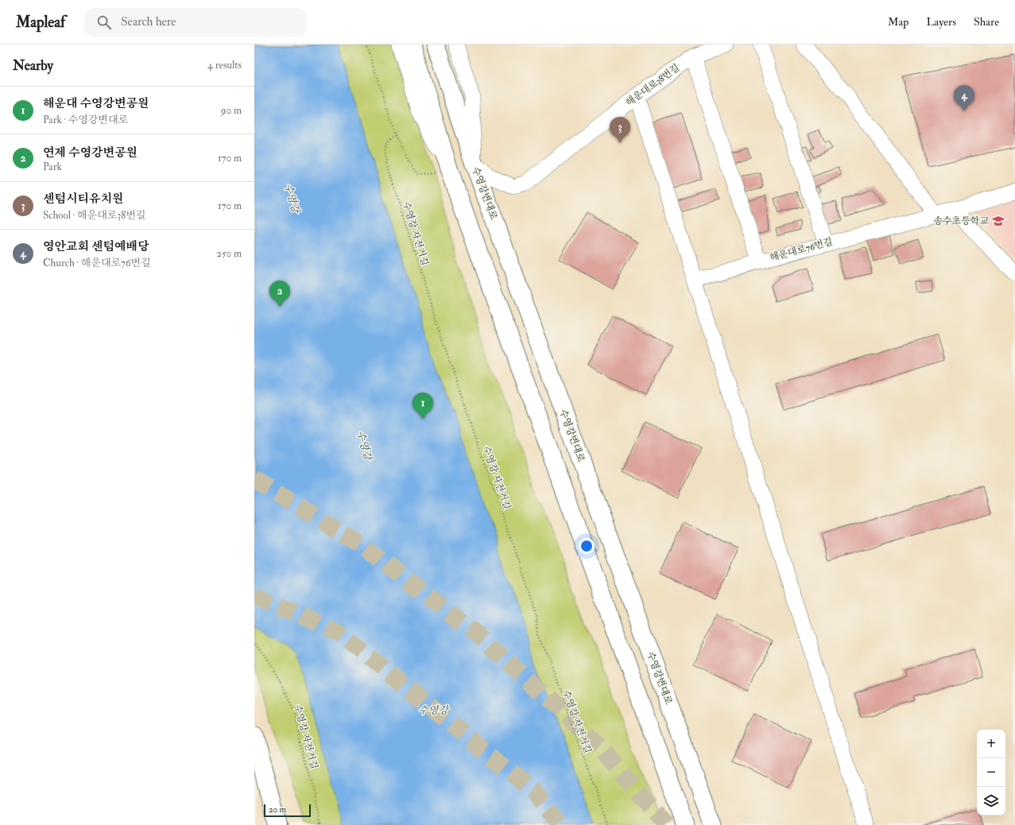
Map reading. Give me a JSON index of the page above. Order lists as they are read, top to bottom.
{
  "streets": {
    "main road": ["수영강변대로"],
    "street": ["해운대로38번길", "해운대로76번길"],
    "path": ["수영강 자전거길"]
  },
  "crossings": [
    ["해운대로38번길", "수영강변대로"],
    ["해운대로38번길", "해운대로76번길"]
  ],
  "water": ["수영강"],
  "places": {
    "school or university": ["송수초등학교"]
  },
  "scale_bar": "20 m",
  "page": {
    "header": "Mapleaf",
    "search": "Search here",
    "nav": ["Map", "Layers", "Share"],
    "heading": ["Nearby", "4 results"],
    "pins": [
      "4",
      "3",
      "2",
      "1"
    ],
    "list": [
      {
        "mark": "1",
        "name": "해운대 수영강변공원",
        "note": "Park · 수영강변대로",
        "value": "90 m"
      },
      {
        "mark": "2",
        "name": "연제 수영강변공원",
        "note": "Park",
        "value": "170 m"
      },
      {
        "mark": "3",
        "name": "센텀시티유치원",
        "note": "School · 해운대로38번길",
        "value": "170 m"
      },
      {
        "mark": "4",
        "name": "영안교회 센텀예배당",
        "note": "Church · 해운대로76번길",
        "value": "250 m"
      }
    ],
    "map_buttons": ["+", "−"],
    "scale": "20 m"
  }
}
